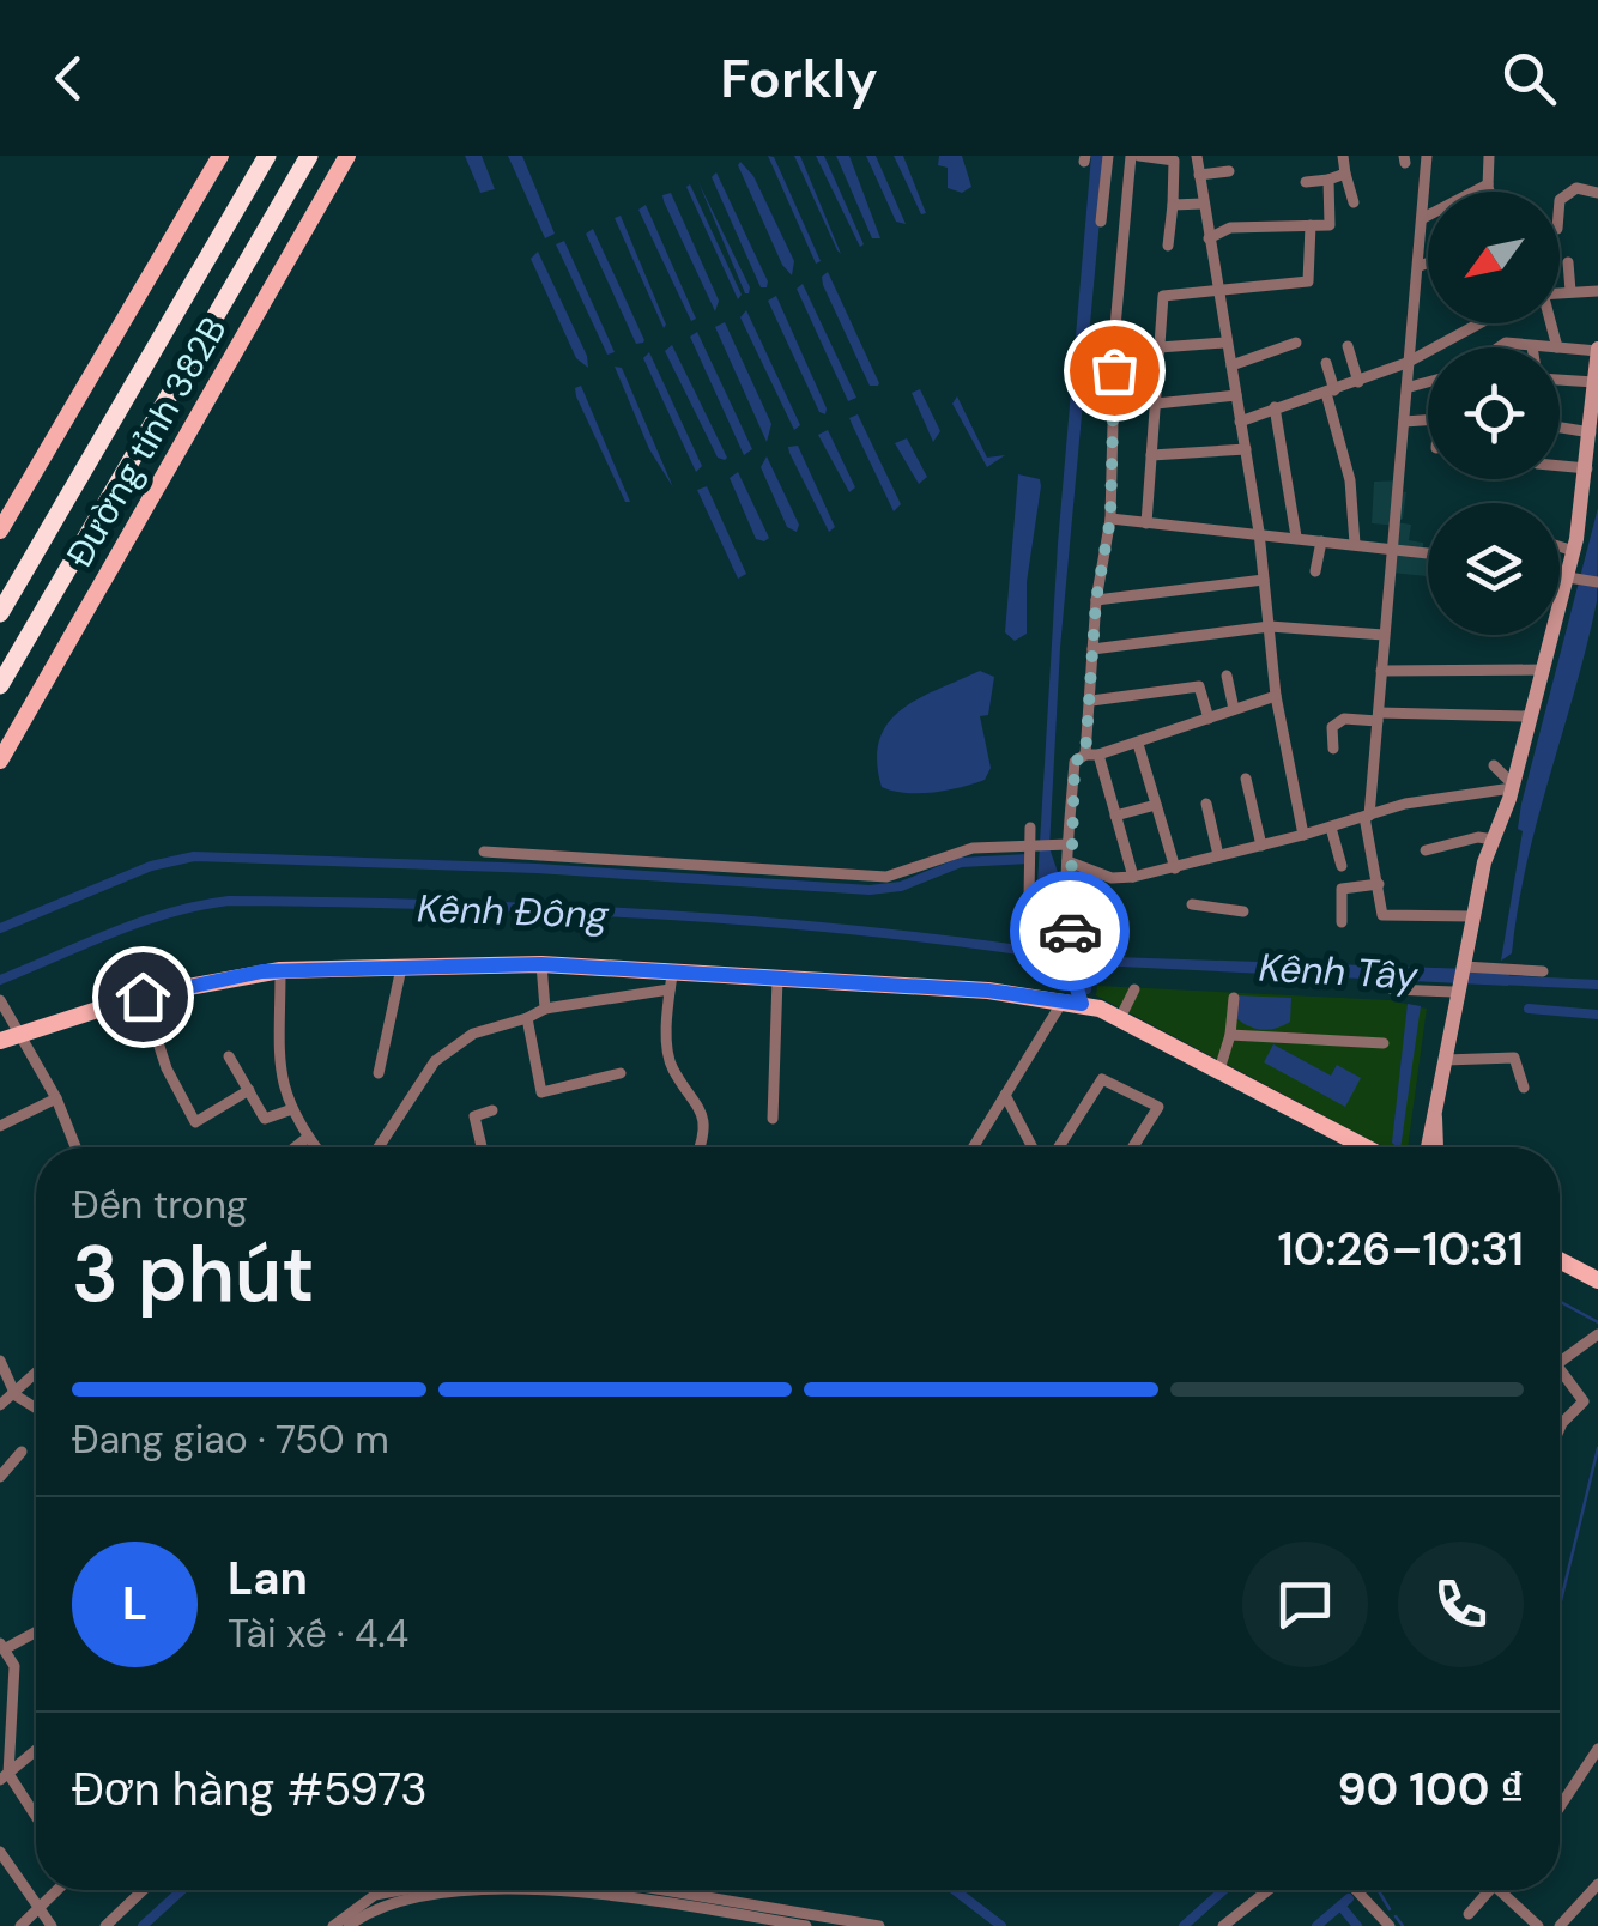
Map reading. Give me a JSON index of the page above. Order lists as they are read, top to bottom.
{
  "streets": {
    "main road": ["Đường tỉnh 382B"]
  },
  "water": ["Kênh Đông", "Kênh Tây"],
  "north": "bottom left",
  "page": {
    "header": "Forkly",
    "heading": ["3 phút", "Đến trong", "10:26–10:31"],
    "panel": [
      "Lan",
      "Tài xế · 4.4",
      "Đơn hàng #5973",
      "90 100 ₫"
    ],
    "bar": "Đang giao · 750 m",
    "round": "L"
  }
}
